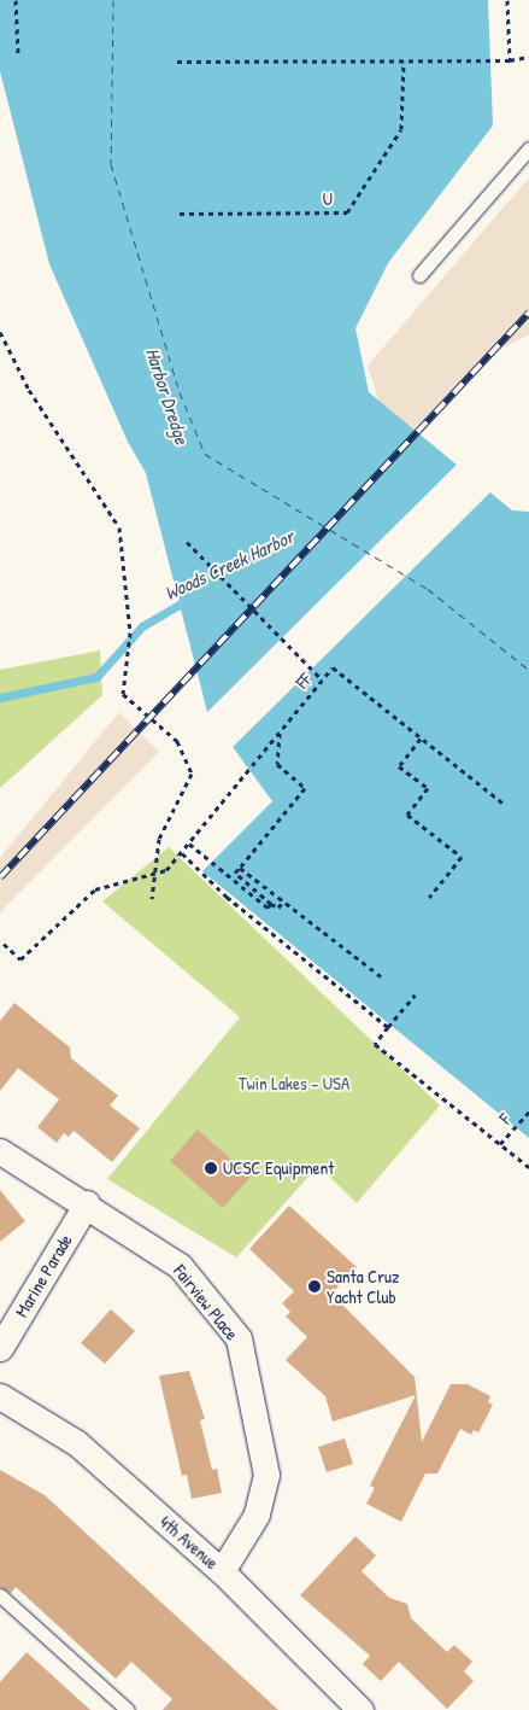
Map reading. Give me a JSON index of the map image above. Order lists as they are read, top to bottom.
{
  "streets": {
    "street": ["Marine Parade", "Fairview Place", "4th Avenue"],
    "path": ["U", "FF", "F"]
  },
  "crossings": [
    ["Marine Parade", "Fairview Place"],
    ["Fairview Place", "4th Avenue"]
  ],
  "water": ["Harbor Dredge", "Woods Creek Harbor"],
  "parks": ["Twin Lakes - USA"],
  "places": ["UCSC Equipment", "Santa Cruz Yacht Club"]
}
